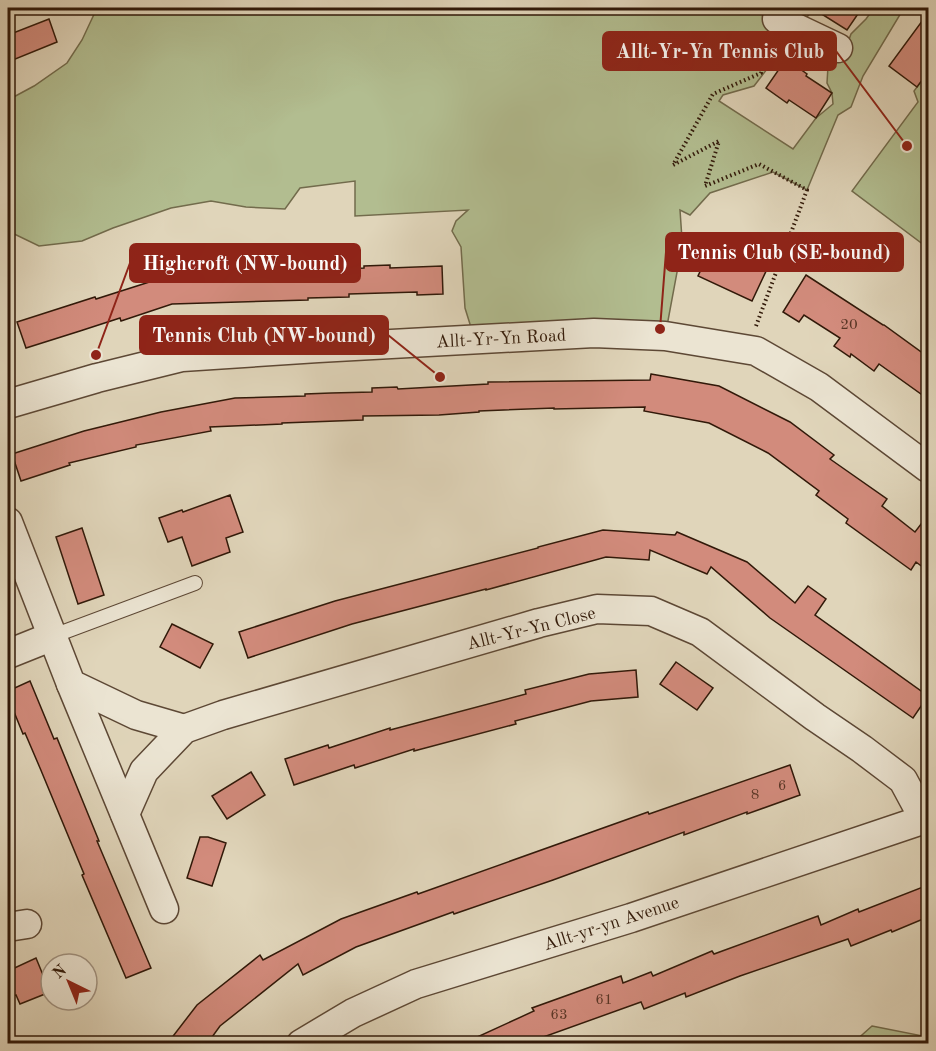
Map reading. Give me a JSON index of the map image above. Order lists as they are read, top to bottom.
{
  "streets": {
    "street": ["Allt-Yr-Yn Road", "Allt-Yr-Yn Close", "Allt-yr-yn Avenue"]
  },
  "crossings": [
    ["Allt-Yr-Yn Close", "Allt-yr-yn Avenue"]
  ],
  "places": [
    "Allt-Yr-Yn Tennis Club",
    "Tennis Club (SE-bound)",
    "Highcroft (NW-bound)",
    "Tennis Club (NW-bound)"
  ],
  "house_numbers": [
    "20",
    "6",
    "8",
    "61",
    "63"
  ],
  "north": "top left"
}
